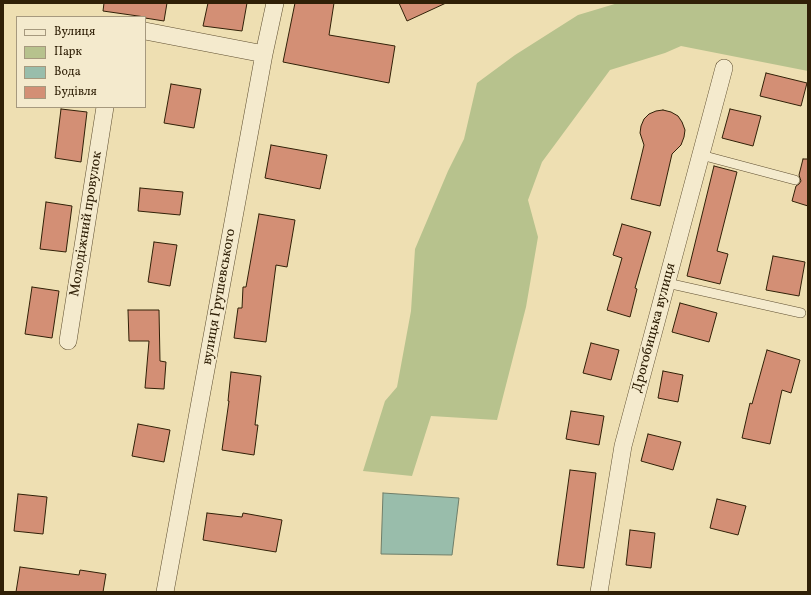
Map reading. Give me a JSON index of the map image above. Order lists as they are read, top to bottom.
{
  "streets": {
    "street": ["Молодіжний провулок", "вулиця Грушевського", "Дрогобицька вулиця"]
  },
  "legend": [
    "Вулиця",
    "Парк",
    "Вода",
    "Будівля"
  ]
}
